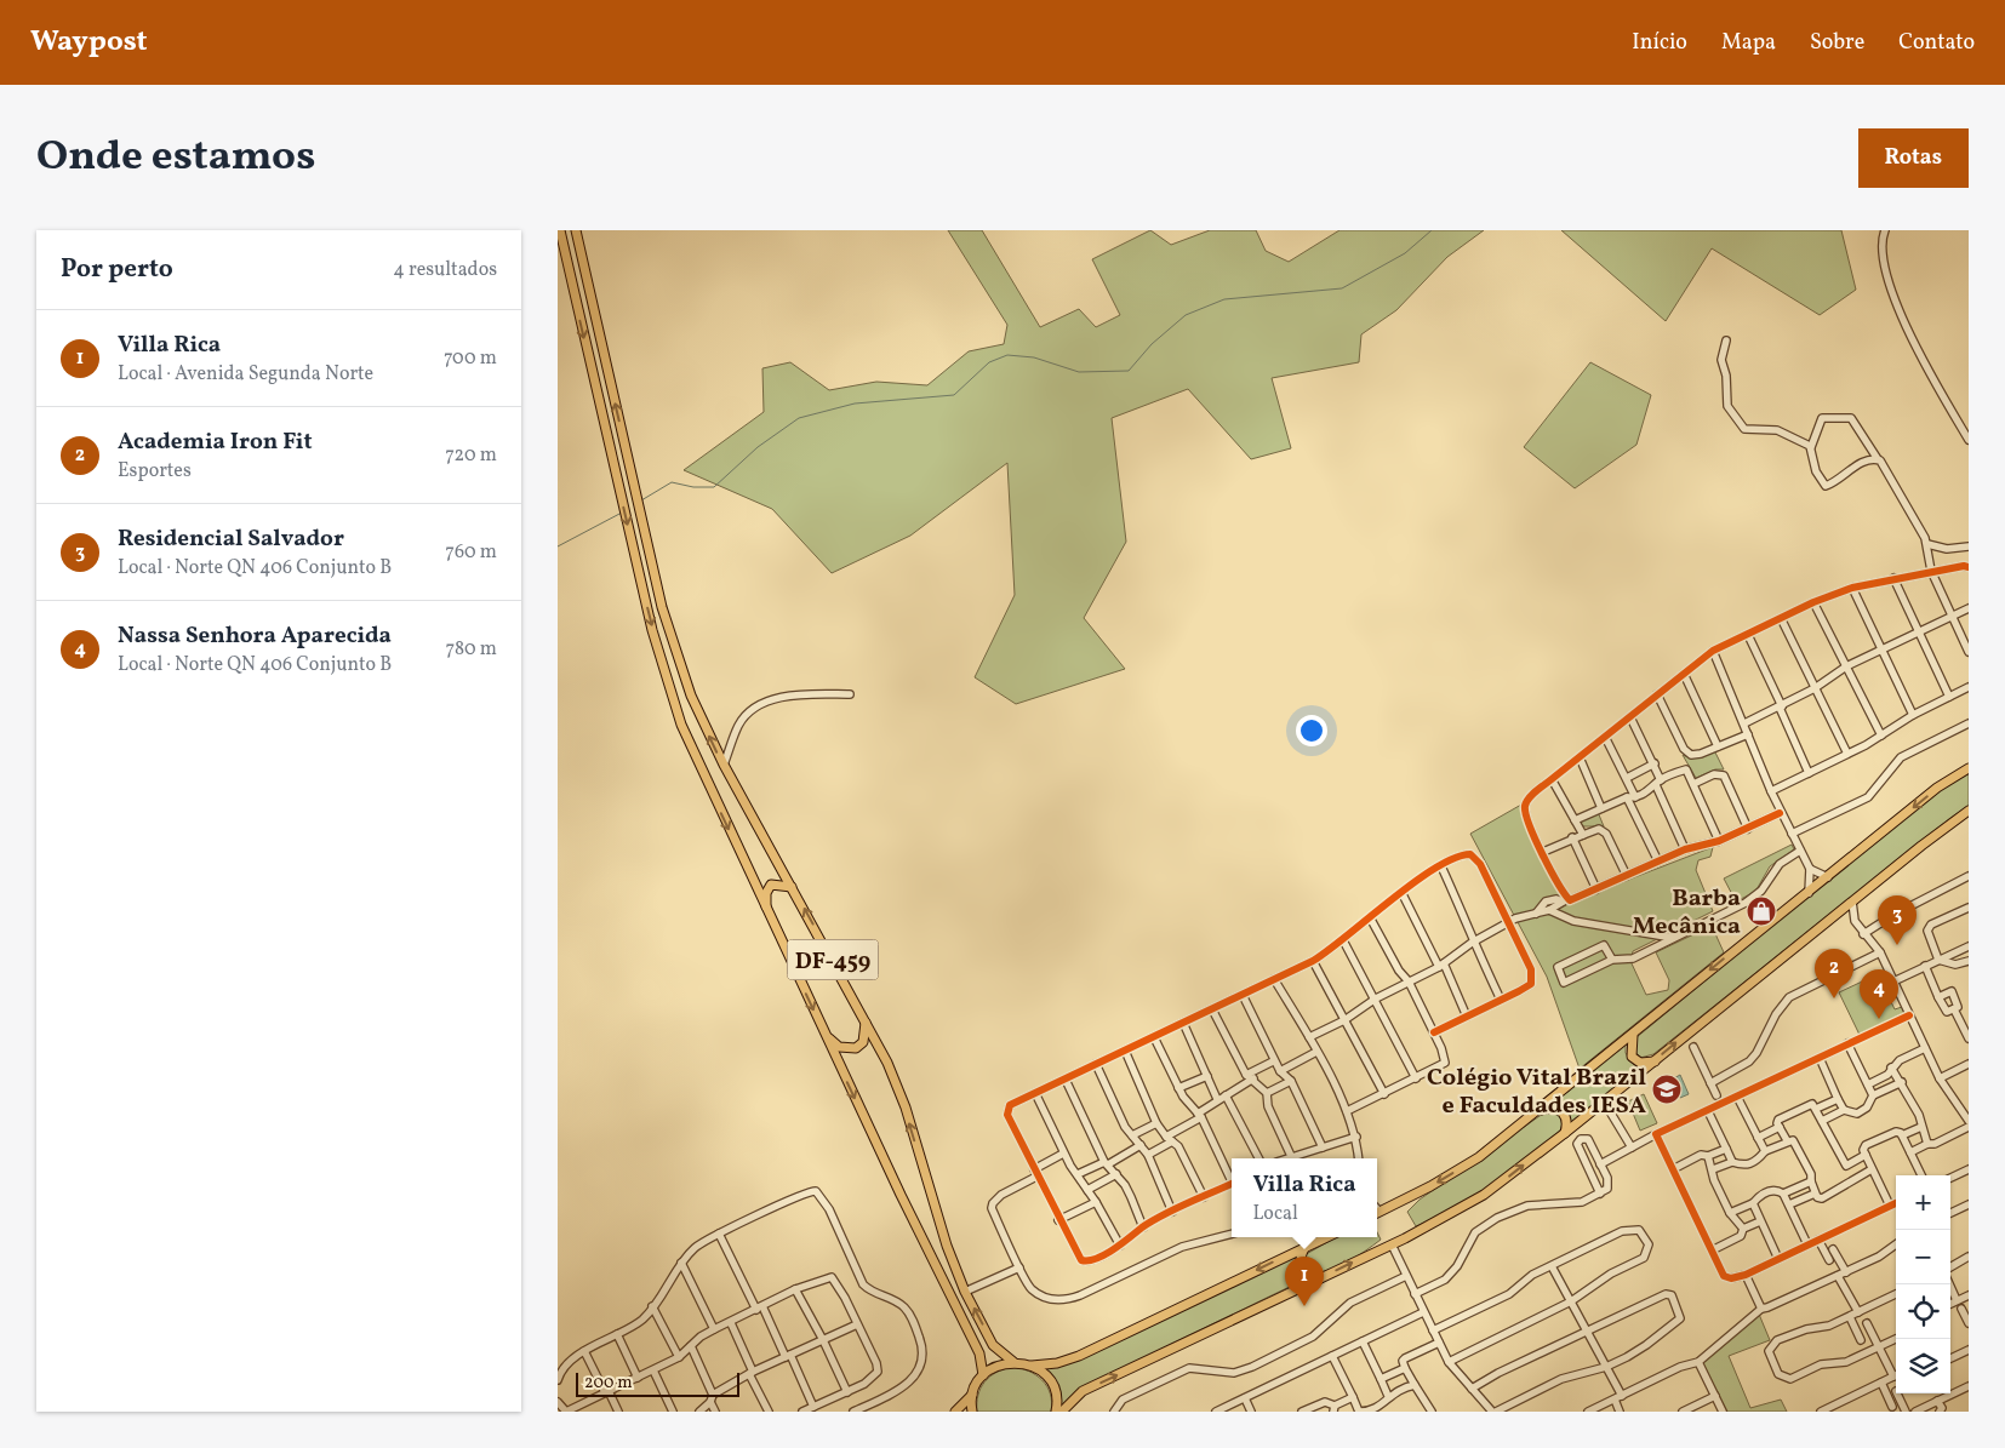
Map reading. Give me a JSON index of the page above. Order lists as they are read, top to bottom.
{
  "streets": {
    "main road": ["DF-459"]
  },
  "places": {
    "shop": ["Barba Mecânica"],
    "school or university": ["Colégio Vital Brazil e Faculdades IESA"]
  },
  "scale_bar": "200 m",
  "page": {
    "header": "Waypost",
    "nav": [
      "Início",
      "Mapa",
      "Sobre",
      "Contato"
    ],
    "title": "Onde estamos",
    "buttons": "Rotas",
    "heading": ["Por perto", "4 resultados"],
    "list": [
      {
        "mark": "1",
        "name": "Villa Rica",
        "note": "Local · Avenida Segunda Norte",
        "value": "700 m"
      },
      {
        "mark": "2",
        "name": "Academia Iron Fit",
        "note": "Esportes",
        "value": "720 m"
      },
      {
        "mark": "3",
        "name": "Residencial Salvador",
        "note": "Local · Norte QN 406 Conjunto B",
        "value": "760 m"
      },
      {
        "mark": "4",
        "name": "Nassa Senhora Aparecida",
        "note": "Local · Norte QN 406 Conjunto B",
        "value": "780 m"
      }
    ],
    "pins": [
      "3",
      "2",
      "4",
      "1"
    ],
    "popup": ["Villa Rica", "Local"],
    "map_buttons": ["+", "−"],
    "scale": "200 m"
  }
}
